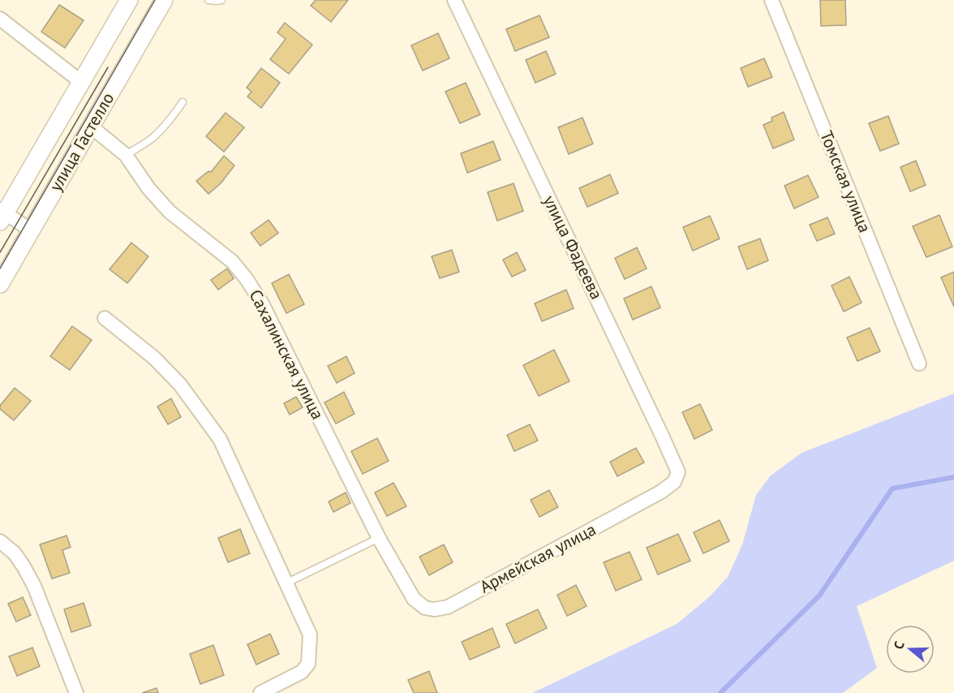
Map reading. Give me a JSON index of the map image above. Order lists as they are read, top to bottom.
{
  "streets": {
    "street": [
      "улица Гастелло",
      "Томская улица",
      "улица Фадеева",
      "Сахалинская улица",
      "Армейская улица"
    ]
  },
  "crossings": [
    ["улица Гастелло", "Сахалинская улица"],
    ["улица Фадеева", "Армейская улица"],
    ["Сахалинская улица", "Армейская улица"]
  ],
  "north": "left"
}
